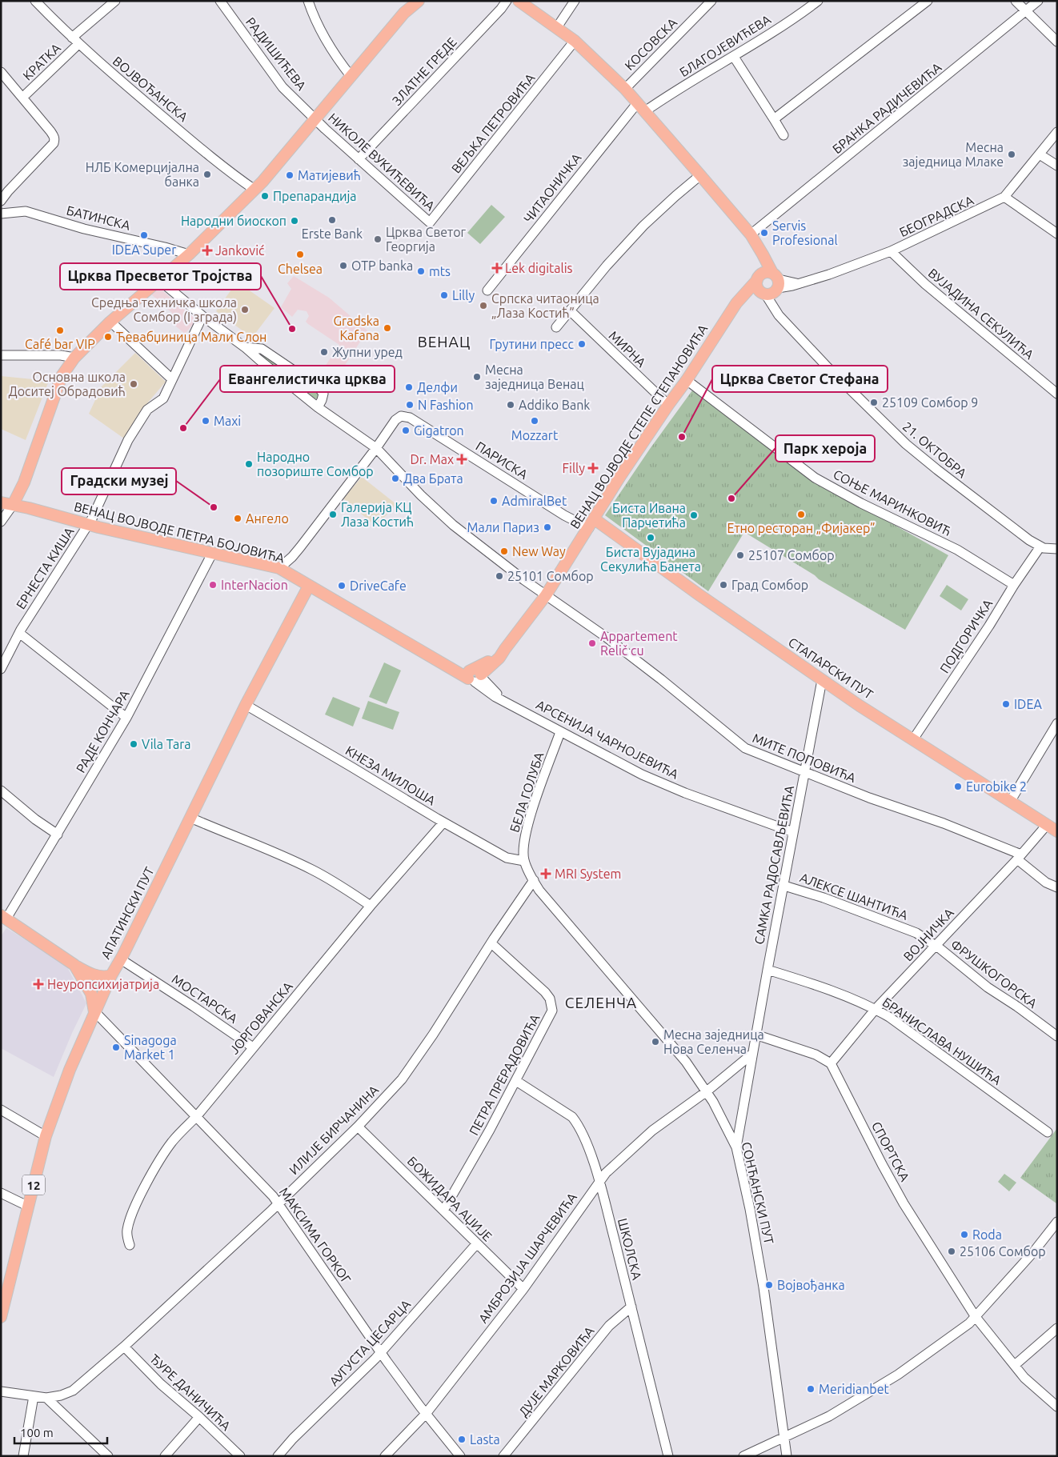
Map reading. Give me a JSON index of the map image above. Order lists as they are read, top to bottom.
{
  "streets": {
    "main road": [
      "ВЕНАЦ ВОЈВОДЕ СТЕПЕ СТЕПАНОВИЋА",
      "ВЕНАЦ ВОЈВОДЕ ПЕТРА БОЈОВИЋА",
      "СТАПАРСКИ ПУТ",
      "АПАТИНСКИ ПУТ",
      "12"
    ],
    "street": [
      "КОСОВСКА",
      "БЛАГОЈЕВИЋЕВА",
      "РАДИШИЋЕВА",
      "КРАТКА",
      "ЗЛАТНЕ ГРЕДЕ",
      "ВОЈВОЂАНСКА",
      "БРАНКА РАДИЧЕВИЋА",
      "ВЕЉКА ПЕТРОВИЋА",
      "НИКОЛЕ ВУКИЋЕВИЋА",
      "ЧИТАОНИЧКА",
      "БЕОГРАДСКА",
      "БАТИНСКА",
      "ВУЈАДИНА СЕКУЛИЋА",
      "МИРНА",
      "21. ОКТОБРА",
      "ПАРИСКА",
      "СОЊЕ МАРИНКОВИЋ",
      "ЕРНЕСТА КИША",
      "ПОДГОРИЧКА",
      "РАДЕ КОНЧАРА",
      "АРСЕНИЈА ЧАРНОЈЕВИЋА",
      "МИТЕ ПОПОВИЋА",
      "КНЕЗА МИЛОША",
      "БЕЛА ГОЛУБА",
      "САМКА РАДОСАВЉЕВИЋА",
      "АЛЕКСЕ ШАНТИЋА",
      "ВОЈНИЧКА",
      "ФРУШКОГОРСКА",
      "МОСТАРСКА",
      "ЈОРГОВАНСКА",
      "БРАНИСЛАВА НУШИЋА",
      "ПЕТРА ПРЕРАДОВИЋА",
      "ИЛИЈЕ БИРЧАНИНА",
      "СПОРТСКА",
      "СОНЋАНСКИ ПУТ",
      "БОЖИДАРА АЏИЈЕ",
      "МАКСИМА ГОРКОГ",
      "ШКОЛСКА",
      "АМБРОЗИЈА ШАРЧЕВИЋА",
      "АУГУСТА ЦЕСАРЦА",
      "ДУЈЕ МАРКОВИЋА",
      "ЂУРЕ ДАНИЧИЋА"
    ]
  },
  "crossings": [
    ["БЛАГОЈЕВИЋЕВА", "ЧИТАОНИЧКА"],
    ["РАДИШИЋЕВА", "НИКОЛЕ ВУКИЋЕВИЋА"],
    ["КРАТКА", "ВОЈВОЂАНСКА"],
    ["ЗЛАТНЕ ГРЕДЕ", "НИКОЛЕ ВУКИЋЕВИЋА"],
    ["ВЕЉКА ПЕТРОВИЋА", "НИКОЛЕ ВУКИЋЕВИЋА"],
    ["БЕОГРАДСКА", "ВУЈАДИНА СЕКУЛИЋА"],
    ["БЕОГРАДСКА", "ВЕНАЦ ВОЈВОДЕ СТЕПЕ СТЕПАНОВИЋА"],
    ["БЕОГРАДСКА", "21. ОКТОБРА"],
    ["МИРНА", "ВЕНАЦ ВОЈВОДЕ СТЕПЕ СТЕПАНОВИЋА"],
    ["ВЕНАЦ ВОЈВОДЕ СТЕПЕ СТЕПАНОВИЋА", "21. ОКТОБРА"],
    ["ВЕНАЦ ВОЈВОДЕ СТЕПЕ СТЕПАНОВИЋА", "ПАРИСКА"],
    ["ВЕНАЦ ВОЈВОДЕ СТЕПЕ СТЕПАНОВИЋА", "СОЊЕ МАРИНКОВИЋ"],
    ["ВЕНАЦ ВОЈВОДЕ СТЕПЕ СТЕПАНОВИЋА", "ВЕНАЦ ВОЈВОДЕ ПЕТРА БОЈОВИЋА"],
    ["ВЕНАЦ ВОЈВОДЕ СТЕПЕ СТЕПАНОВИЋА", "СТАПАРСКИ ПУТ"],
    ["ВЕНАЦ ВОЈВОДЕ СТЕПЕ СТЕПАНОВИЋА", "АРСЕНИЈА ЧАРНОЈЕВИЋА"],
    ["ВЕНАЦ ВОЈВОДЕ СТЕПЕ СТЕПАНОВИЋА", "МИТЕ ПОПОВИЋА"],
    ["21. ОКТОБРА", "ПОДГОРИЧКА"],
    ["ПАРИСКА", "СТАПАРСКИ ПУТ"],
    ["ПАРИСКА", "МИТЕ ПОПОВИЋА"],
    ["СОЊЕ МАРИНКОВИЋ", "ПОДГОРИЧКА"],
    ["ВЕНАЦ ВОЈВОДЕ ПЕТРА БОЈОВИЋА", "ЕРНЕСТА КИША"],
    ["ВЕНАЦ ВОЈВОДЕ ПЕТРА БОЈОВИЋА", "РАДЕ КОНЧАРА"],
    ["ВЕНАЦ ВОЈВОДЕ ПЕТРА БОЈОВИЋА", "АРСЕНИЈА ЧАРНОЈЕВИЋА"],
    ["ВЕНАЦ ВОЈВОДЕ ПЕТРА БОЈОВИЋА", "АПАТИНСКИ ПУТ"],
    ["ЕРНЕСТА КИША", "МИТЕ ПОПОВИЋА"],
    ["ПОДГОРИЧКА", "СТАПАРСКИ ПУТ"],
    ["СТАПАРСКИ ПУТ", "САМКА РАДОСАВЉЕВИЋА"],
    ["СТАПАРСКИ ПУТ", "ВОЈНИЧКА"],
    ["АРСЕНИЈА ЧАРНОЈЕВИЋА", "БЕЛА ГОЛУБА"],
    ["АРСЕНИЈА ЧАРНОЈЕВИЋА", "САМКА РАДОСАВЉЕВИЋА"],
    ["МИТЕ ПОПОВИЋА", "САМКА РАДОСАВЉЕВИЋА"],
    ["МИТЕ ПОПОВИЋА", "ВОЈНИЧКА"],
    ["КНЕЗА МИЛОША", "БЕЛА ГОЛУБА"],
    ["КНЕЗА МИЛОША", "АПАТИНСКИ ПУТ"],
    ["КНЕЗА МИЛОША", "ЈОРГОВАНСКА"],
    ["КНЕЗА МИЛОША", "СОНЋАНСКИ ПУТ"],
    ["БЕЛА ГОЛУБА", "СОНЋАНСКИ ПУТ"],
    ["САМКА РАДОСАВЉЕВИЋА", "АЛЕКСЕ ШАНТИЋА"],
    ["САМКА РАДОСАВЉЕВИЋА", "БРАНИСЛАВА НУШИЋА"],
    ["САМКА РАДОСАВЉЕВИЋА", "СОНЋАНСКИ ПУТ"],
    ["АЛЕКСЕ ШАНТИЋА", "ВОЈНИЧКА"],
    ["АЛЕКСЕ ШАНТИЋА", "ФРУШКОГОРСКА"],
    ["АПАТИНСКИ ПУТ", "МОСТАРСКА"],
    ["АПАТИНСКИ ПУТ", "МАКСИМА ГОРКОГ"],
    ["ВОЈНИЧКА", "ФРУШКОГОРСКА"],
    ["ВОЈНИЧКА", "БРАНИСЛАВА НУШИЋА"],
    ["ВОЈНИЧКА", "СПОРТСКА"],
    ["МОСТАРСКА", "ЈОРГОВАНСКА"],
    ["ЈОРГОВАНСКА", "МАКСИМА ГОРКОГ"],
    ["ПЕТРА ПРЕРАДОВИЋА", "ИЛИЈЕ БИРЧАНИНА"],
    ["ПЕТРА ПРЕРАДОВИЋА", "БОЖИДАРА АЏИЈЕ"],
    ["ПЕТРА ПРЕРАДОВИЋА", "ШКОЛСКА"],
    ["ИЛИЈЕ БИРЧАНИНА", "СОНЋАНСКИ ПУТ"],
    ["ИЛИЈЕ БИРЧАНИНА", "БОЖИДАРА АЏИЈЕ"],
    ["ИЛИЈЕ БИРЧАНИНА", "МАКСИМА ГОРКОГ"],
    ["ИЛИЈЕ БИРЧАНИНА", "ЂУРЕ ДАНИЧИЋА"],
    ["СОНЋАНСКИ ПУТ", "АМБРОЗИЈА ШАРЧЕВИЋА"],
    ["БОЖИДАРА АЏИЈЕ", "АМБРОЗИЈА ШАРЧЕВИЋА"],
    ["БОЖИДАРА АЏИЈЕ", "АУГУСТА ЦЕСАРЦА"],
    ["МАКСИМА ГОРКОГ", "АМБРОЗИЈА ШАРЧЕВИЋА"],
    ["МАКСИМА ГОРКОГ", "АУГУСТА ЦЕСАРЦА"],
    ["ШКОЛСКА", "АМБРОЗИЈА ШАРЧЕВИЋА"],
    ["ШКОЛСКА", "ДУЈЕ МАРКОВИЋА"]
  ],
  "districts": ["ВЕНАЦ", "СЕЛЕНЧА"],
  "places": {
    "other": [
      "Месна заједница Млаке",
      "НЛБ Комерцијална банка",
      "Матијевић",
      "Препарандија",
      "Erste Bank",
      "Народни биоскоп",
      "Servis Profesional",
      "IDEA Super",
      "Црква Светог Георгија",
      "Chelsea",
      "OTP banka",
      "mts",
      "Lilly",
      "Српска читаоница „Лаза Костић”",
      "Средња техничка школа Сомбор (I зграда)",
      "Gradska Kafana",
      "Црква Пресветог Тројства",
      "Café bar VIP",
      "Ћевабџиница Мали Слон",
      "Грутини пресс",
      "Жупни уред",
      "Месна заједница Венац",
      "Основна школа Доситеј Обрадовић",
      "Делфи",
      "25109 Сомбор 9",
      "N Fashion",
      "Addiko Bank",
      "Maxi",
      "Mozzart",
      "Евангелистичка црква",
      "Gigatron",
      "Црква Светог Стефана",
      "Народно позориште Сомбор",
      "Два Брата",
      "Парк хероја",
      "AdmiralBet",
      "Градски музеј",
      "Галерија КЦ Лаза Костић",
      "Етно ресторан „Фијакер”",
      "Биста Ивана Парчетића",
      "Ангело",
      "Мали Париз",
      "Биста Вујадина Секулића Банета",
      "New Way",
      "25107 Сомбор",
      "25101 Сомбор",
      "InterNacion",
      "Град Сомбор",
      "DriveCafe",
      "Appartement Relič cu",
      "IDEA",
      "Vila Tara",
      "Eurobike 2",
      "Месна заједница Нова Селенча",
      "Sinagoga Market 1",
      "Roda",
      "25106 Сомбор",
      "Војвођанка",
      "Meridianbet",
      "Lasta"
    ],
    "health": [
      "Janković",
      "Lek digitalis",
      "Dr. Max",
      "Filly",
      "MRI System",
      "Неуропсихијатрија"
    ]
  },
  "scale_bar": "100 m"
}
